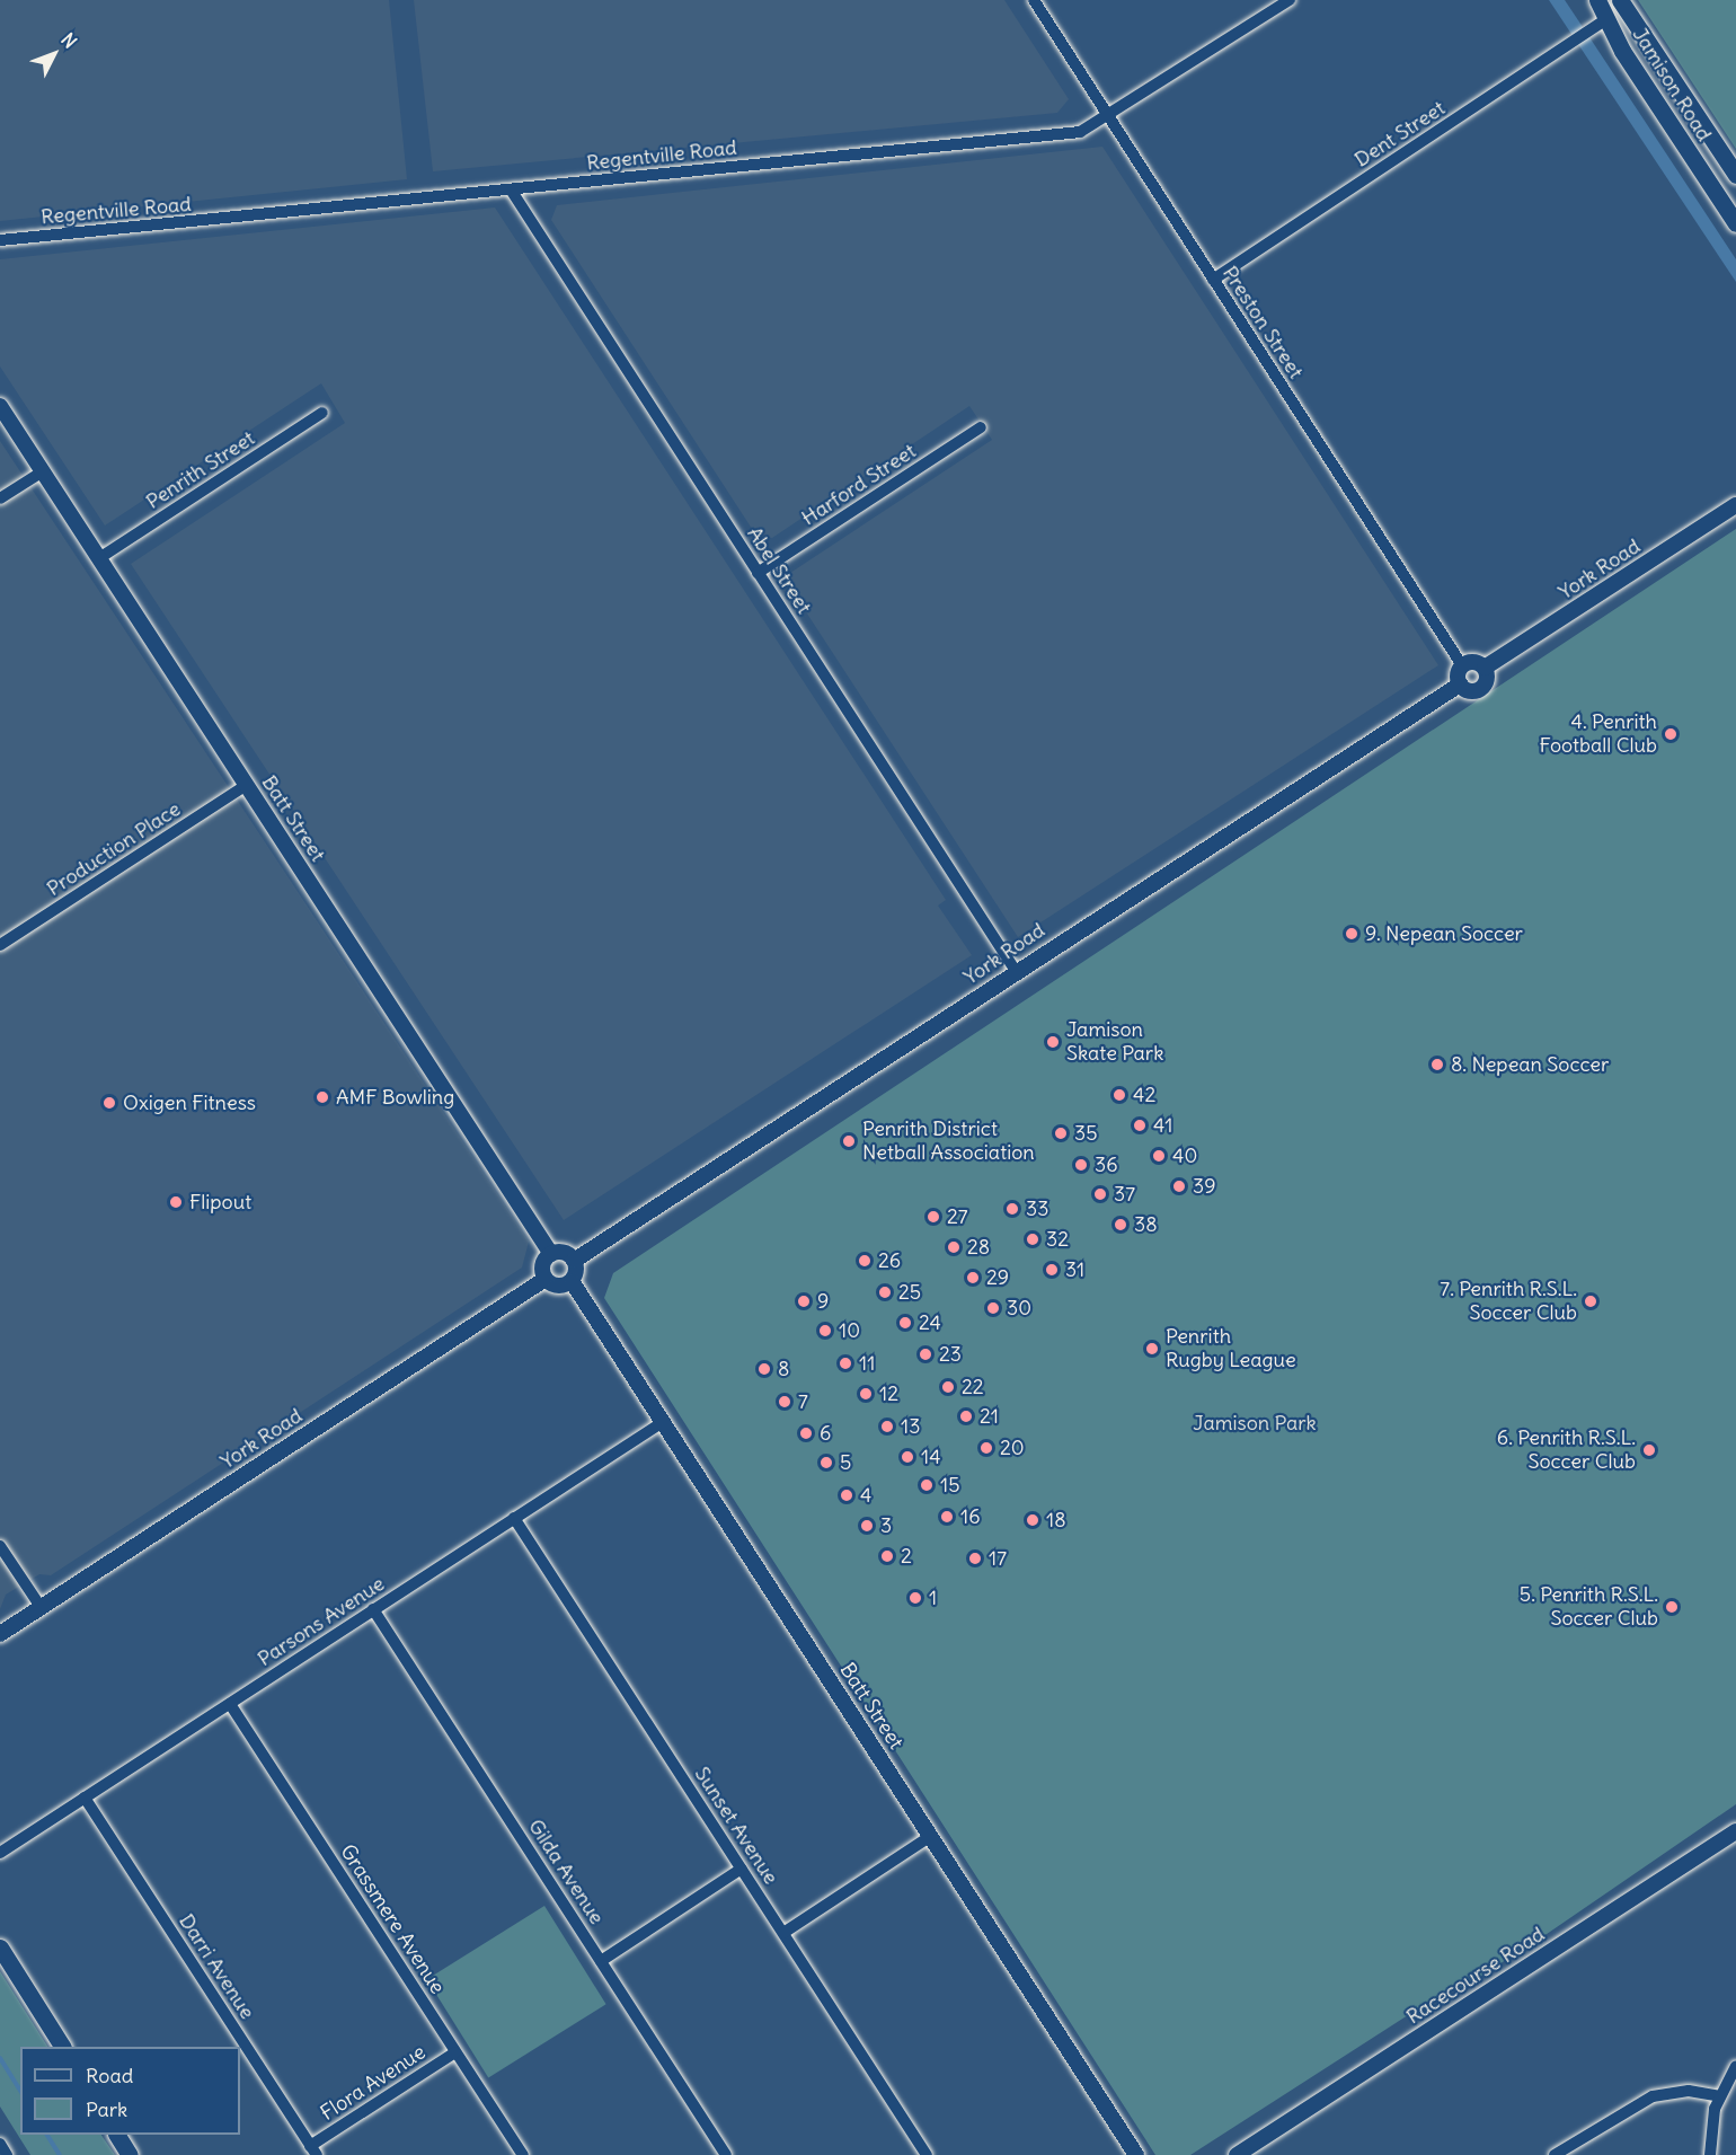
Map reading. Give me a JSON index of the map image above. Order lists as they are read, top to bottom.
{
  "streets": {
    "main road": ["Jamison Road"],
    "street": [
      "Dent Street",
      "Regentville Road",
      "Preston Street",
      "Penrith Street",
      "Harford Street",
      "York Road",
      "Abel Street",
      "Batt Street",
      "Production Place",
      "Parsons Avenue",
      "Sunset Avenue",
      "Gilda Avenue",
      "Grassmere Avenue",
      "Darri Avenue",
      "Racecourse Road",
      "Flora Avenue"
    ]
  },
  "crossings": [
    ["Jamison Road", "Dent Street"],
    ["Dent Street", "Preston Street"],
    ["Regentville Road", "Preston Street"],
    ["Regentville Road", "Abel Street"],
    ["Preston Street", "York Road"],
    ["Penrith Street", "Batt Street"],
    ["Harford Street", "Abel Street"],
    ["York Road", "Abel Street"],
    ["York Road", "Batt Street"],
    ["Batt Street", "Production Place"],
    ["Batt Street", "Parsons Avenue"],
    ["Parsons Avenue", "Sunset Avenue"],
    ["Parsons Avenue", "Gilda Avenue"],
    ["Parsons Avenue", "Grassmere Avenue"],
    ["Parsons Avenue", "Darri Avenue"],
    ["Grassmere Avenue", "Flora Avenue"],
    ["Darri Avenue", "Flora Avenue"]
  ],
  "parks": ["Jamison Park"],
  "places": [
    "4. Penrith Football Club",
    "9. Nepean Soccer",
    "Jamison Skate Park",
    "8. Nepean Soccer",
    "42",
    "AMF Bowling",
    "Oxigen Fitness",
    "41",
    "35",
    "Penrith District Netball Association",
    "40",
    "36",
    "39",
    "37",
    "Flipout",
    "33",
    "27",
    "38",
    "32",
    "28",
    "26",
    "31",
    "29",
    "25",
    "9",
    "7. Penrith R.S.L. Soccer Club",
    "30",
    "24",
    "10",
    "Penrith Rugby League",
    "23",
    "11",
    "8",
    "22",
    "12",
    "7",
    "21",
    "13",
    "6",
    "20",
    "6. Penrith R.S.L. Soccer Club",
    "14",
    "5",
    "15",
    "4",
    "16",
    "18",
    "3",
    "2",
    "17",
    "1",
    "5. Penrith R.S.L. Soccer Club"
  ],
  "legend": ["Road", "Park"],
  "north": "top right"
}
